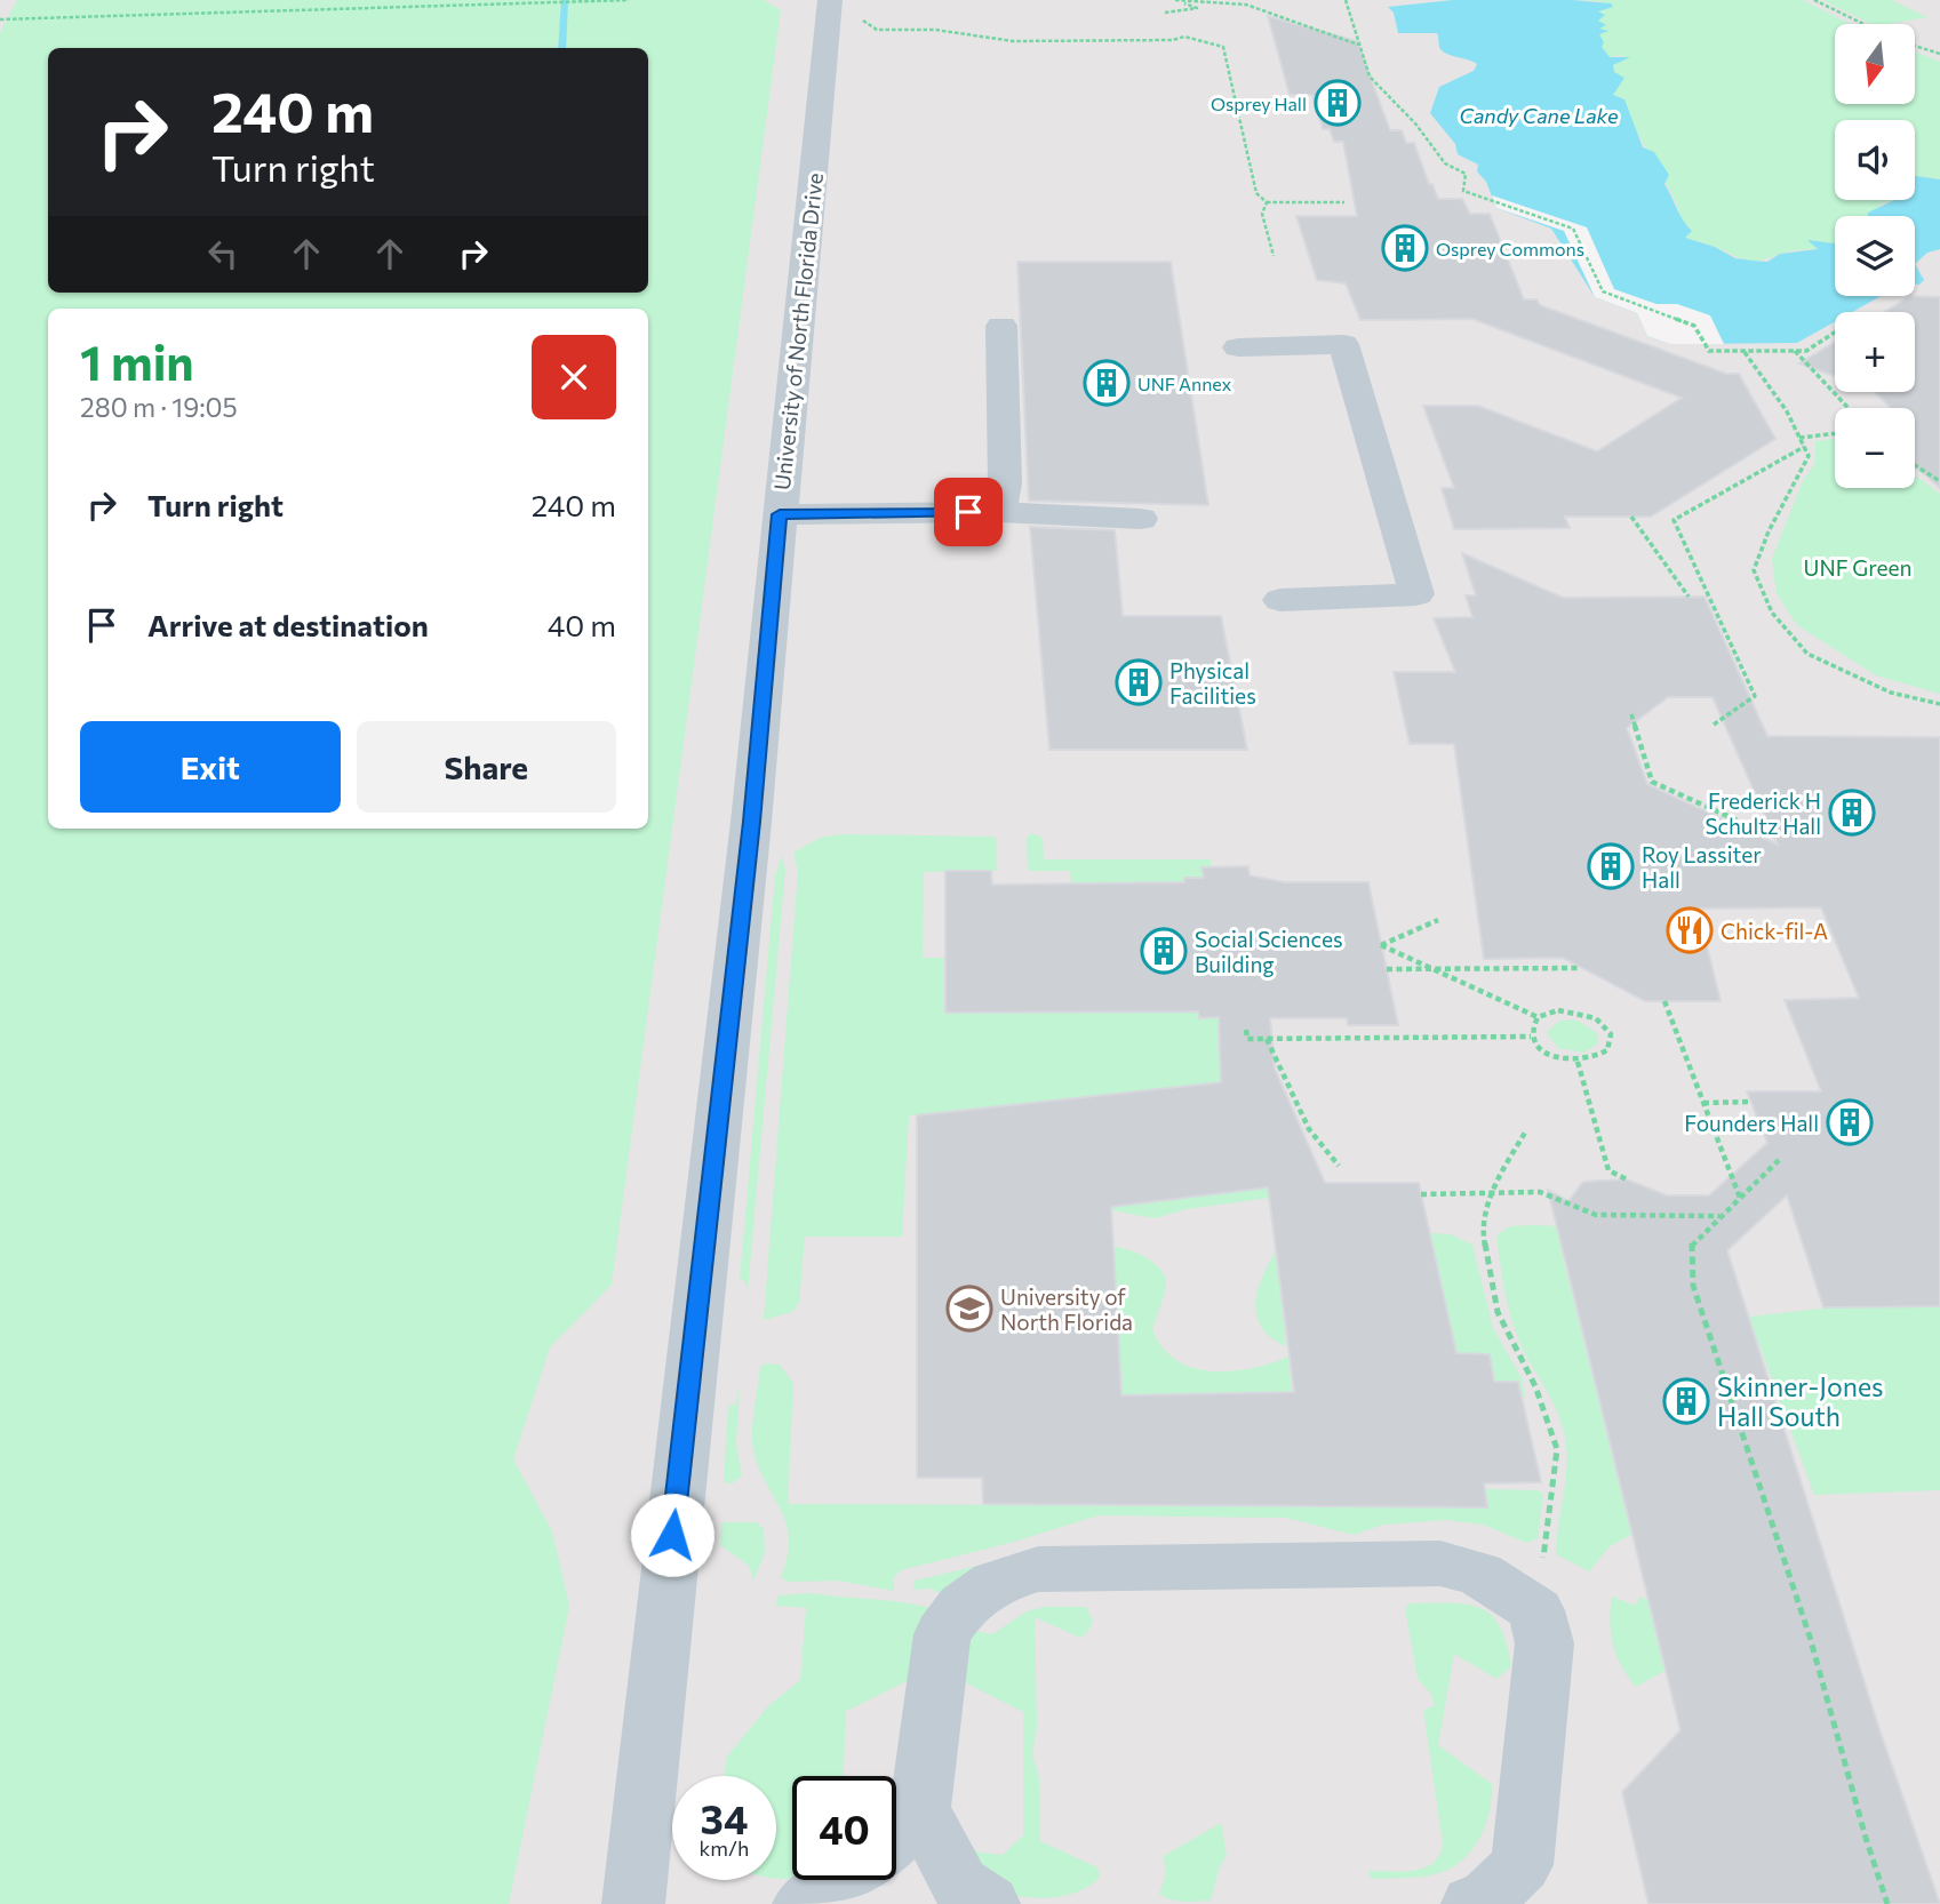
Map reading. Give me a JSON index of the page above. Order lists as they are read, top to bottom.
{
  "streets": {
    "street": ["University of North Florida Drive"]
  },
  "water": ["Candy Cane Lake"],
  "parks": ["UNF Green"],
  "places": {
    "building": [
      "Osprey Hall",
      "Osprey Commons",
      "UNF Annex",
      "Physical Facilities",
      "Frederick H Schultz Hall",
      "Roy Lassiter Hall",
      "Social Sciences Building",
      "Founders Hall",
      "Skinner-Jones Hall South"
    ],
    "restaurant": ["Chick-fil-A"],
    "school or university": ["University of North Florida"]
  },
  "north": "bottom",
  "page": {
    "map_buttons": ["+", "−"],
    "turn": ["240 m", "Turn right"],
    "heading": ["1 min", "280 m · 19:05"],
    "list": [
      {
        "name": "Turn right",
        "value": "240 m"
      },
      {
        "name": "Arrive at destination",
        "value": "40 m"
      }
    ],
    "buttons": ["Exit", "Share"],
    "speed": "34 km/h",
    "limit": "40"
  }
}
